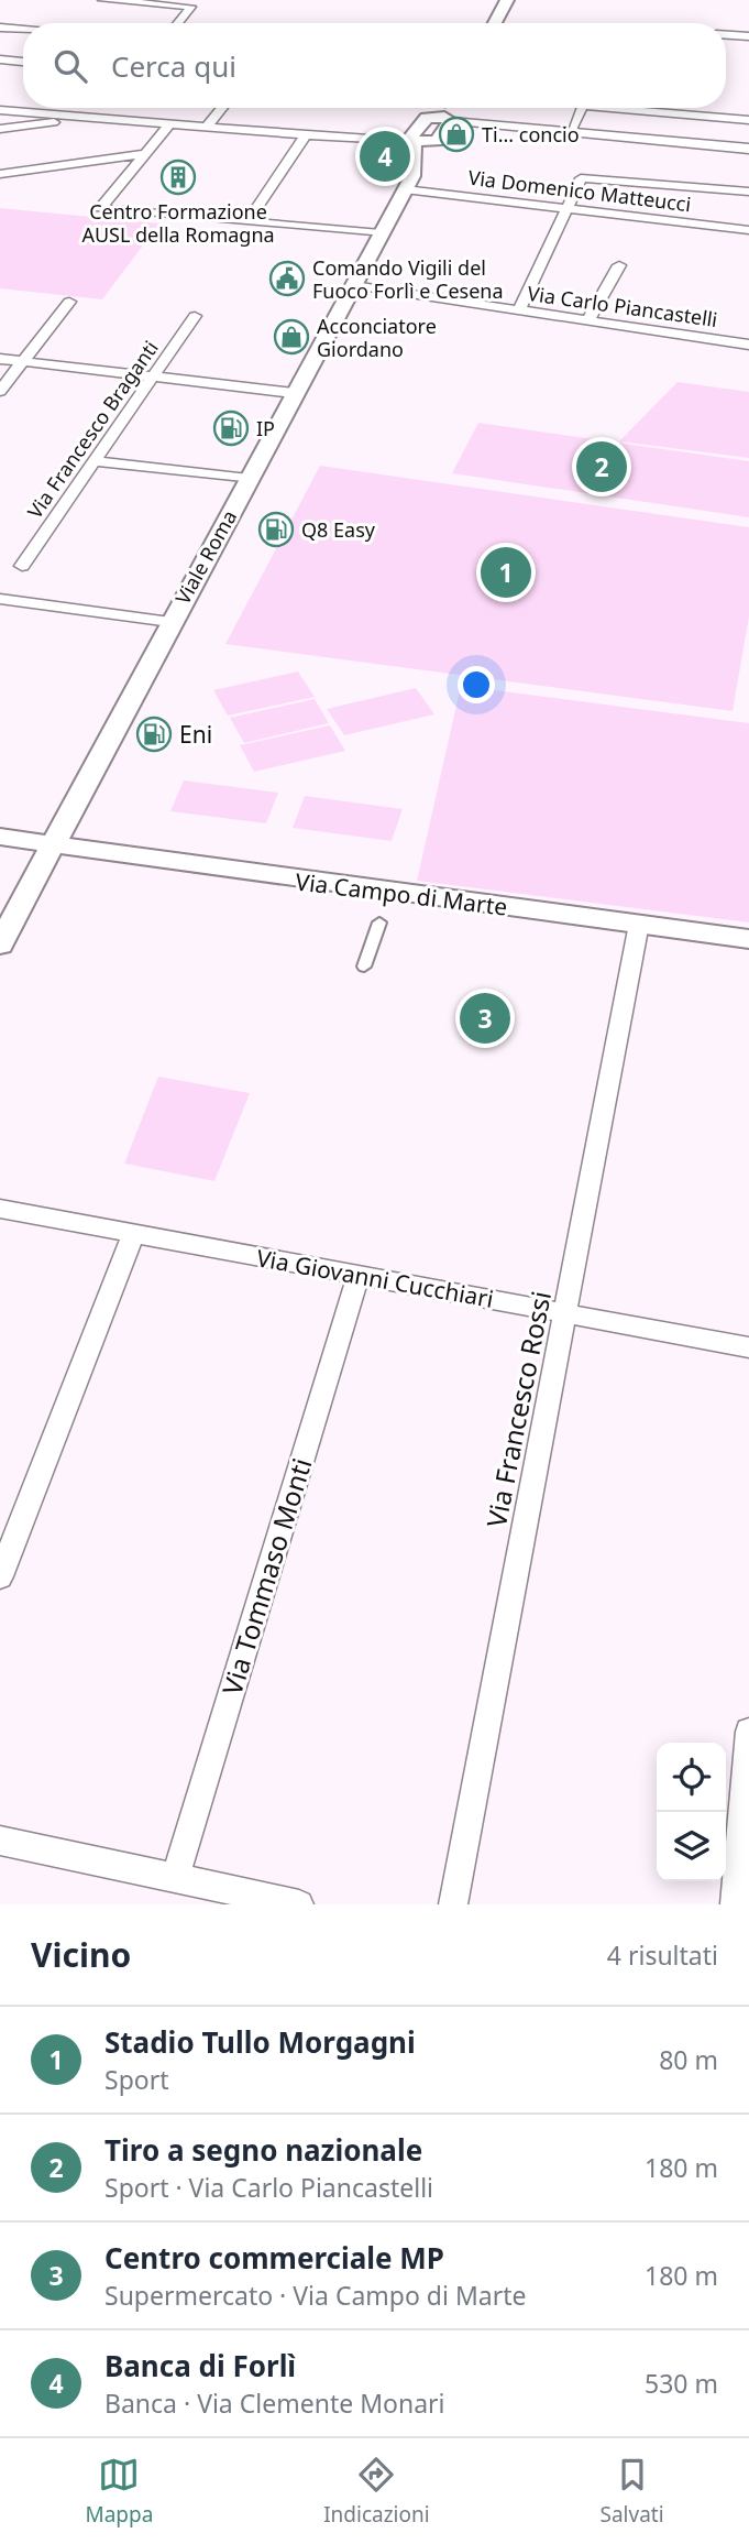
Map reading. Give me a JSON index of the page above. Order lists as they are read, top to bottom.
{
  "streets": {
    "main road": ["Viale Roma", "Via Campo di Marte"],
    "street": [
      "Via Domenico Matteucci",
      "Via Carlo Piancastelli",
      "Via Francesco Braganti",
      "Via Giovanni Cucchiari",
      "Via Francesco Rossi",
      "Via Tommaso Monti"
    ]
  },
  "crossings": [
    ["Via Domenico Matteucci", "Viale Roma"],
    ["Via Carlo Piancastelli", "Viale Roma"],
    ["Viale Roma", "Via Campo di Marte"],
    ["Via Campo di Marte", "Via Francesco Rossi"],
    ["Via Giovanni Cucchiari", "Via Francesco Rossi"],
    ["Via Giovanni Cucchiari", "Via Tommaso Monti"]
  ],
  "places": {
    "shop": ["Ti... concio", "Acconciatore Giordano"],
    "building": ["Centro Formazione AUSL della Romagna"],
    "public building": ["Comando Vigili del Fuoco Forlì e Cesena"],
    "fuel station": ["IP", "Q8 Easy", "Eni"]
  },
  "page": {
    "search": "Cerca qui",
    "pins": [
      "4",
      "2",
      "1",
      "3"
    ],
    "heading": ["Vicino", "4 risultati"],
    "list": [
      {
        "mark": "1",
        "name": "Stadio Tullo Morgagni",
        "note": "Sport",
        "value": "80 m"
      },
      {
        "mark": "2",
        "name": "Tiro a segno nazionale",
        "note": "Sport · Via Carlo Piancastelli",
        "value": "180 m"
      },
      {
        "mark": "3",
        "name": "Centro commerciale MP",
        "note": "Supermercato · Via Campo di Marte",
        "value": "180 m"
      },
      {
        "mark": "4",
        "name": "Banca di Forlì",
        "note": "Banca · Via Clemente Monari",
        "value": "530 m"
      }
    ],
    "nav": ["Mappa", "Indicazioni", "Salvati"]
  }
}
